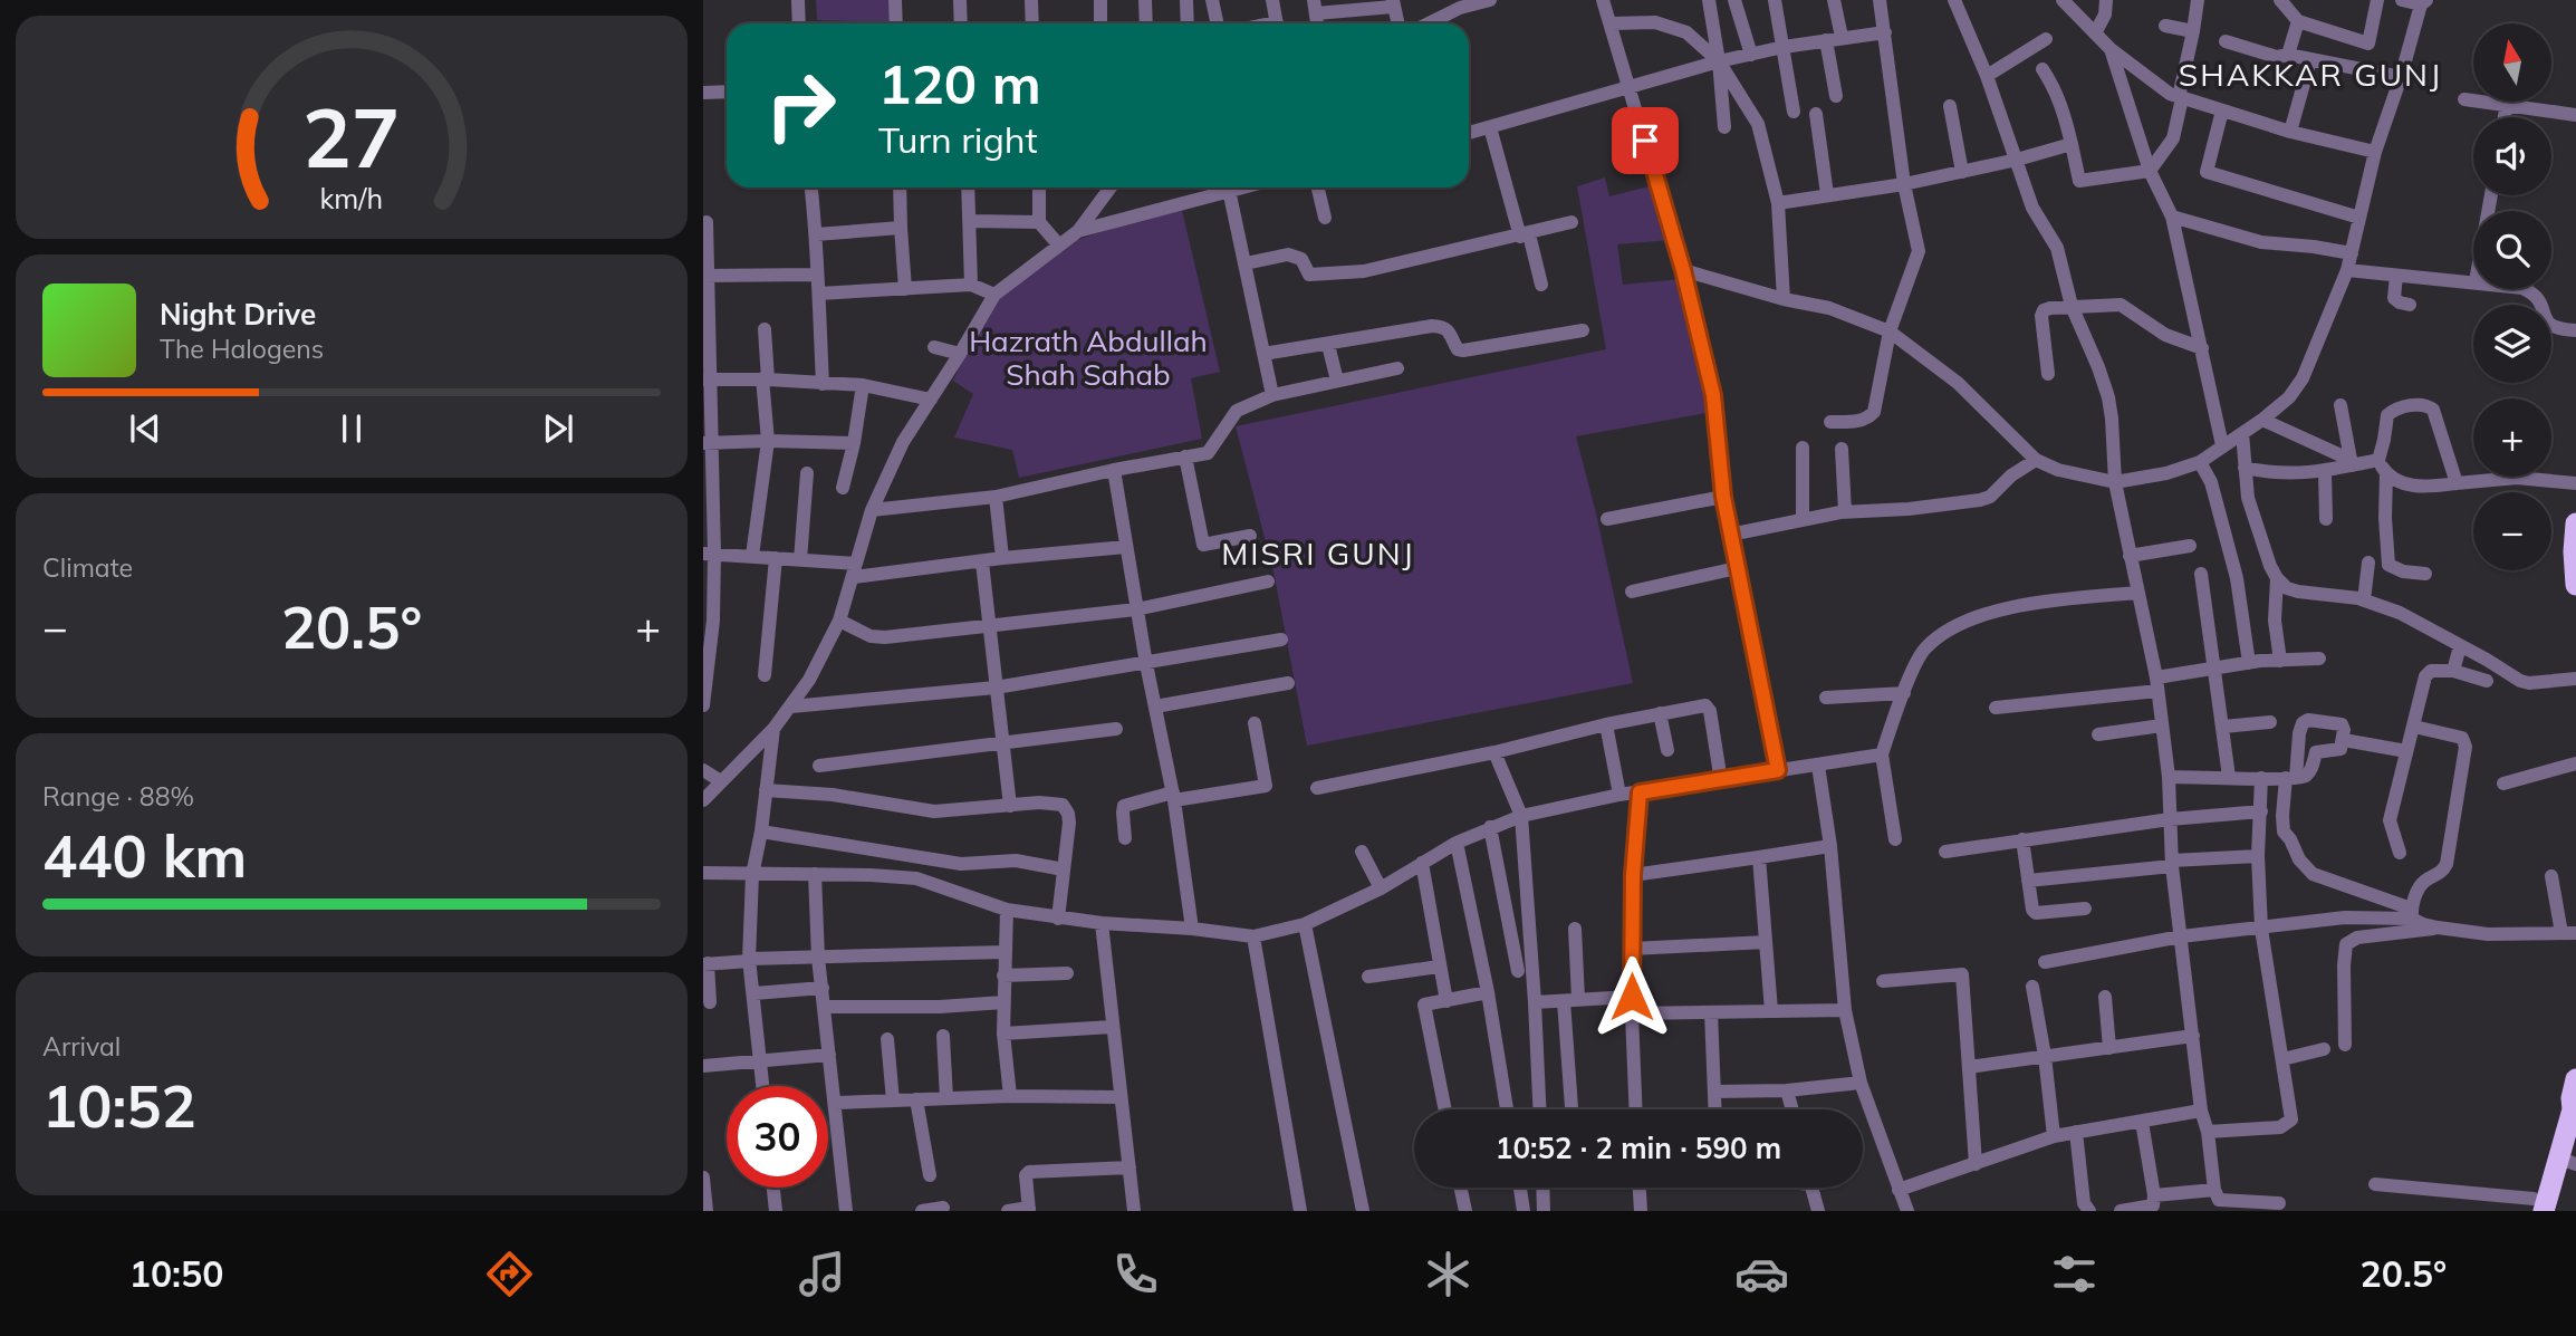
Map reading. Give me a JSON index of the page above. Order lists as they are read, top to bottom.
{
  "districts": ["SHAKKAR GUNJ", "MISRI GUNJ"],
  "parks": ["Hazrath Abdullah Shah Sahab"],
  "north": "top",
  "page": {
    "map_buttons": ["+", "−"],
    "turn": ["120 m", "Turn right"],
    "song": ["Night Drive", "The Halogens"],
    "tile": [
      "Climate",
      ["Range · 88%", "440 km"],
      ["Arrival", "10:52"]
    ],
    "heat": ["−", "20.5°", "+"],
    "limit": "30",
    "trip": "10:52 · 2 min · 590 m",
    "tabs": ["10:50", "20.5°"],
    "gauge": ["27", "km/h"]
  }
}
